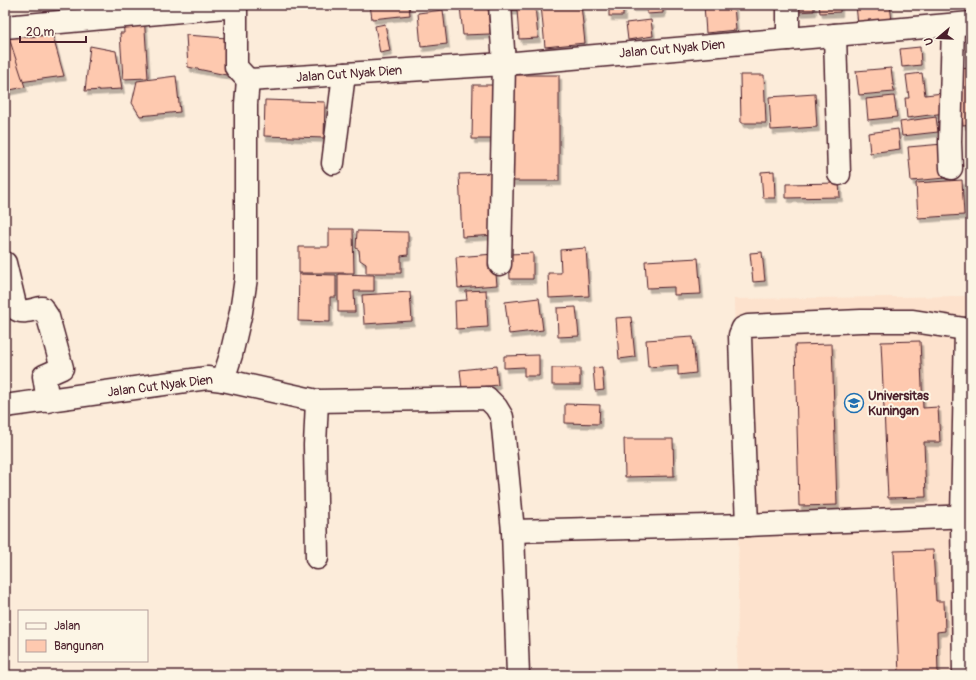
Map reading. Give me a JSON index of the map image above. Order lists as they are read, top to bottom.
{
  "streets": {
    "street": ["Jalan Cut Nyak Dien"]
  },
  "places": {
    "school or university": ["Universitas Kuningan"]
  },
  "legend": ["Jalan", "Bangunan"],
  "scale_bar": "20 m",
  "north": "left"
}
